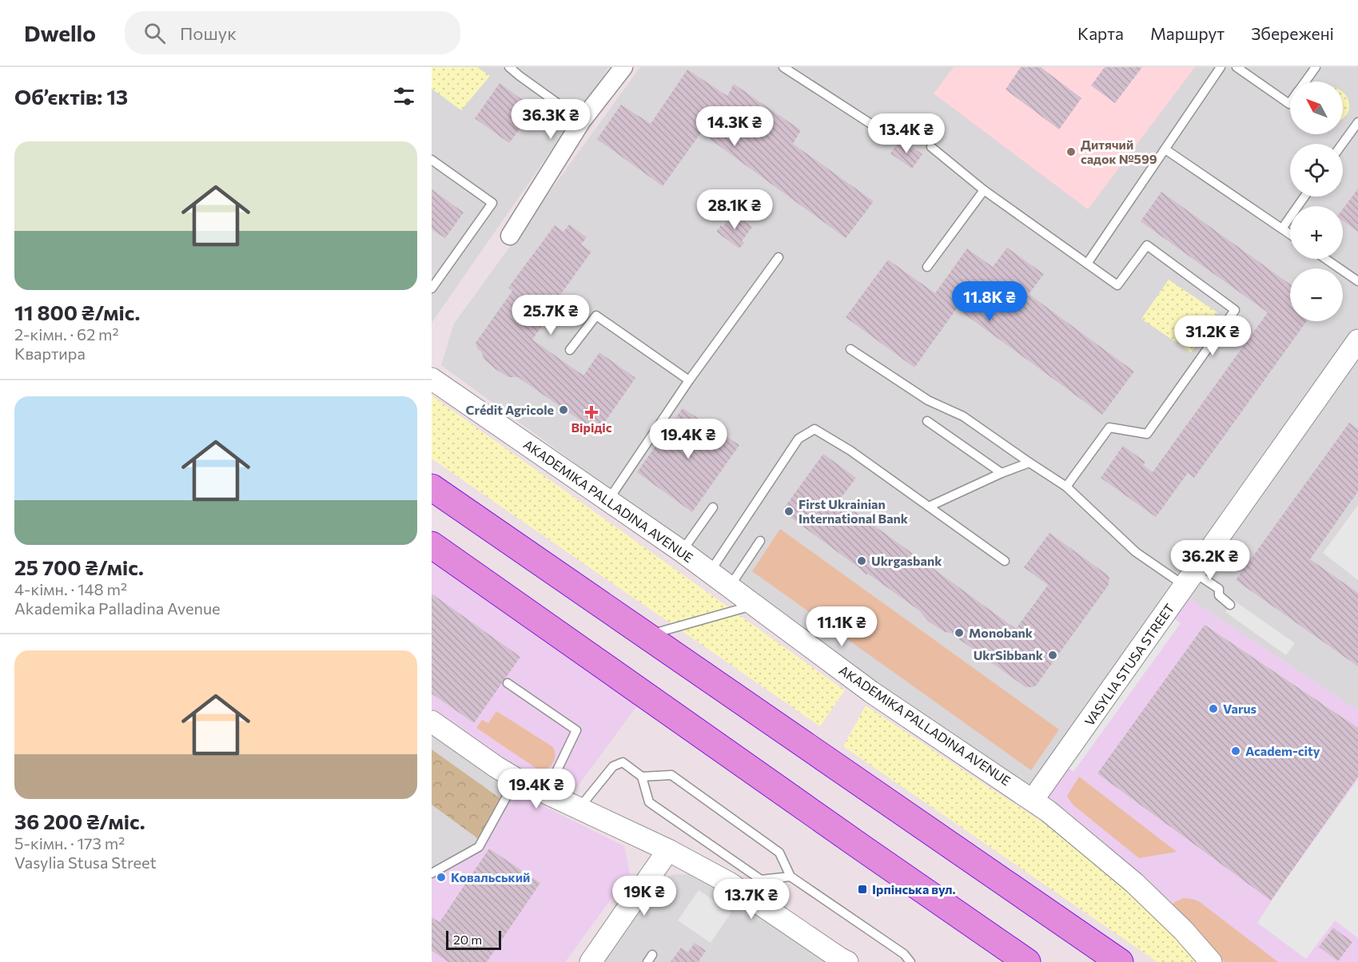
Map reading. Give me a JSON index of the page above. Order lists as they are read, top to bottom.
{
  "streets": {
    "street": ["AKADEMIKA PALLADINA AVENUE", "VASYLIA STUSA STREET"]
  },
  "crossings": [
    ["AKADEMIKA PALLADINA AVENUE", "VASYLIA STUSA STREET"]
  ],
  "places": {
    "other": [
      "Дитячий садок №599",
      "Crédit Agricole",
      "First Ukrainian International Bank",
      "Ukrgasbank",
      "Monobank",
      "UkrSibbank",
      "Varus",
      "Academ-city",
      "Ковальський"
    ],
    "health": ["Вірідіс"],
    "transit": ["Ірпінська вул."]
  },
  "scale_bar": "20 m",
  "north": "top left",
  "page": {
    "header": "Dwello",
    "search": "Пошук",
    "nav": ["Карта", "Маршрут", "Збережені"],
    "heading": "Об’єктів: 13",
    "map_buttons": ["+", "−"],
    "price": [
      "36.3K ₴",
      "14.3K ₴",
      "13.4K ₴",
      "28.1K ₴",
      "11.8K ₴",
      "25.7K ₴",
      "31.2K ₴",
      "19.4K ₴",
      "36.2K ₴",
      "11.1K ₴",
      "19.4K ₴",
      "19K ₴",
      "13.7K ₴"
    ],
    "list": [
      {
        "name": "11 800 ₴/міс.",
        "note": "2-кімн. · 62 m² · Квартира"
      },
      {
        "name": "25 700 ₴/міс.",
        "note": "4-кімн. · 148 m² · Akademika Palladina Avenue"
      },
      {
        "name": "36 200 ₴/міс.",
        "note": "5-кімн. · 173 m² · Vasylia Stusa Street"
      }
    ],
    "scale": "20 m"
  }
}
